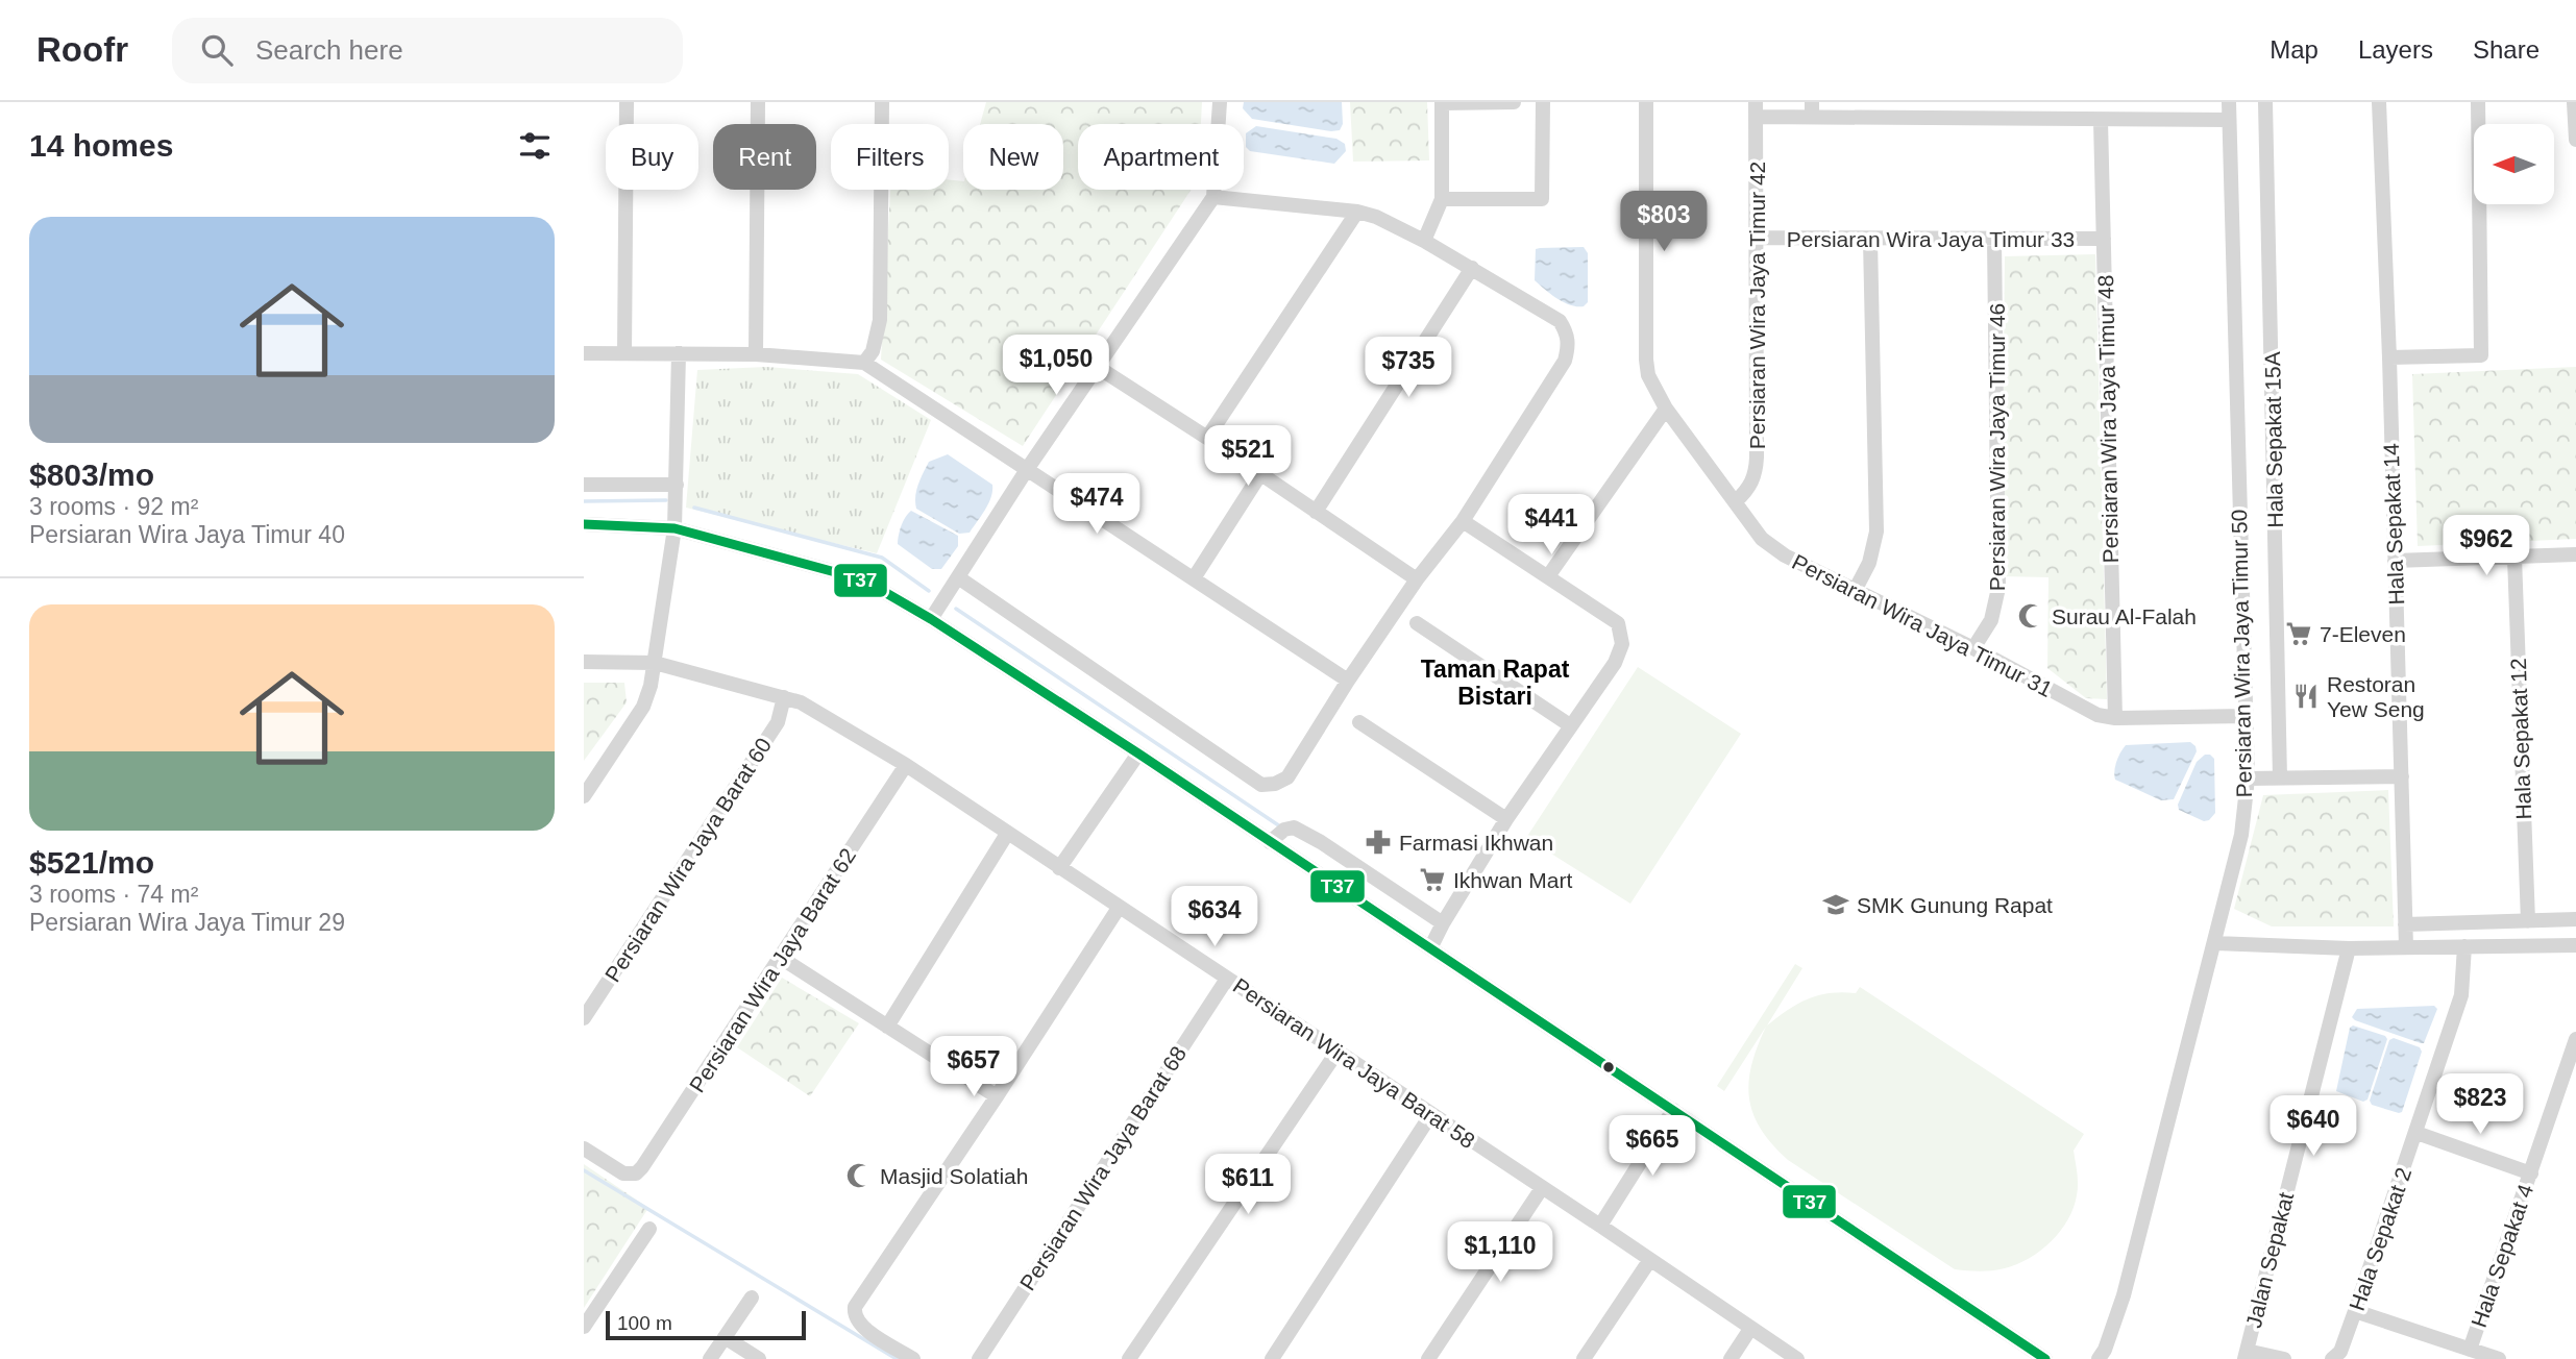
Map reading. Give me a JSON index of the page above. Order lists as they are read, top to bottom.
{
  "streets": {
    "street": [
      "Persiaran Wira Jaya Timur 33",
      "Persiaran Wira Jaya Timur 42",
      "Persiaran Wira Jaya Timur 48",
      "Hala Sepakat 15A",
      "Persiaran Wira Jaya Timur 46",
      "Hala Sepakat 14",
      "Persiaran Wira Jaya Timur 31",
      "Persiaran Wira Jaya Timur 50",
      "Hala Sepakat 12",
      "Persiaran Wira Jaya Barat 60",
      "Persiaran Wira Jaya Barat 62",
      "Persiaran Wira Jaya Barat 58",
      "Persiaran Wira Jaya Barat 68",
      "Hala Sepakat 2",
      "Hala Sepakat 4",
      "Jalan Sepakat"
    ]
  },
  "crossings": [
    ["Persiaran Wira Jaya Timur 33", "Persiaran Wira Jaya Timur 42"],
    ["Persiaran Wira Jaya Timur 33", "Persiaran Wira Jaya Timur 48"],
    ["Persiaran Wira Jaya Timur 33", "Persiaran Wira Jaya Timur 46"],
    ["Persiaran Wira Jaya Timur 42", "Persiaran Wira Jaya Timur 31"],
    ["Persiaran Wira Jaya Timur 48", "Persiaran Wira Jaya Timur 31"],
    ["Persiaran Wira Jaya Timur 46", "Persiaran Wira Jaya Timur 31"],
    ["Persiaran Wira Jaya Timur 31", "Persiaran Wira Jaya Timur 50"],
    ["Persiaran Wira Jaya Barat 60", "Persiaran Wira Jaya Barat 58"],
    ["Persiaran Wira Jaya Barat 62", "Persiaran Wira Jaya Barat 58"],
    ["Persiaran Wira Jaya Barat 58", "Persiaran Wira Jaya Barat 68"]
  ],
  "districts": ["Taman Rapat Bistari"],
  "places": {
    "mosque": ["Surau Al-Falah", "Masjid Solatiah"],
    "supermarket": ["7-Eleven", "Ikhwan Mart"],
    "restaurant": ["Restoran Yew Seng"],
    "pharmacy": ["Farmasi Ikhwan"],
    "school or university": ["SMK Gunung Rapat"]
  },
  "lines": ["transit line T37"],
  "scale_bar": "100 m",
  "north": "left",
  "page": {
    "header": "Roofr",
    "search": "Search here",
    "nav": ["Map", "Layers", "Share"],
    "heading": "14 homes",
    "chip": [
      "Buy",
      "Rent",
      "Filters",
      "New",
      "Apartment"
    ],
    "list": [
      {
        "name": "$803/mo",
        "note": "3 rooms · 92 m² · Persiaran Wira Jaya Timur 40"
      },
      {
        "name": "$521/mo",
        "note": "3 rooms · 74 m² · Persiaran Wira Jaya Timur 29"
      }
    ],
    "price": [
      "$803",
      "$1,050",
      "$735",
      "$521",
      "$474",
      "$441",
      "$962",
      "$634",
      "$657",
      "$823",
      "$640",
      "$665",
      "$611",
      "$1,110"
    ],
    "scale": "100 m"
  }
}
